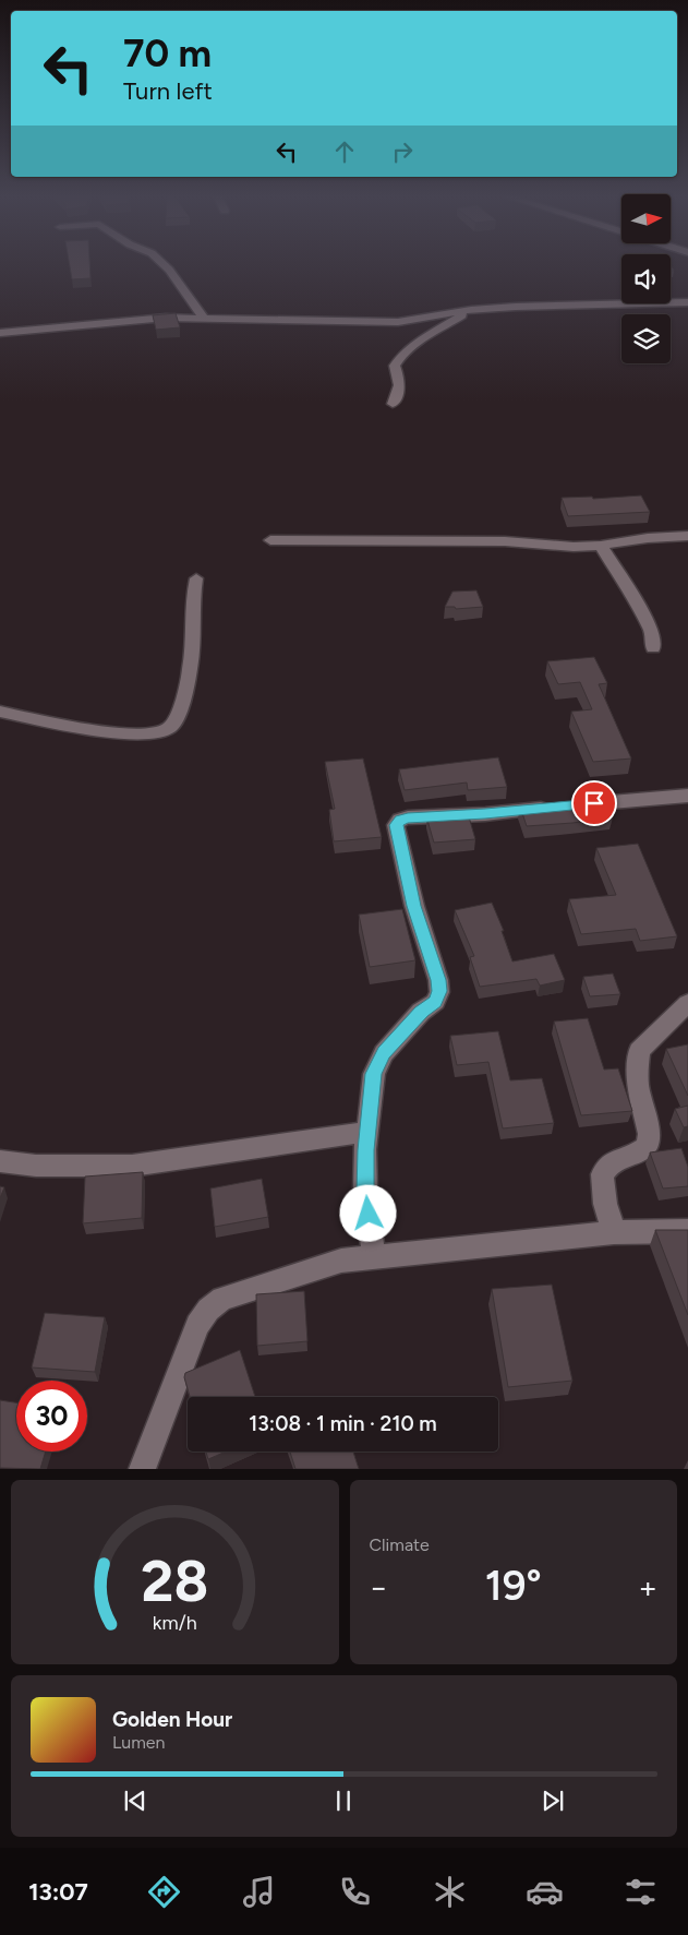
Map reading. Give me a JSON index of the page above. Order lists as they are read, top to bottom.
{
  "north": "right",
  "page": {
    "turn": ["70 m", "Turn left"],
    "limit": "30",
    "trip": "13:08 · 1 min · 210 m",
    "tile": "Climate",
    "heat": ["−", "19°", "+"],
    "song": ["Golden Hour", "Lumen"],
    "tabs": "13:07",
    "gauge": ["28", "km/h"]
  }
}
